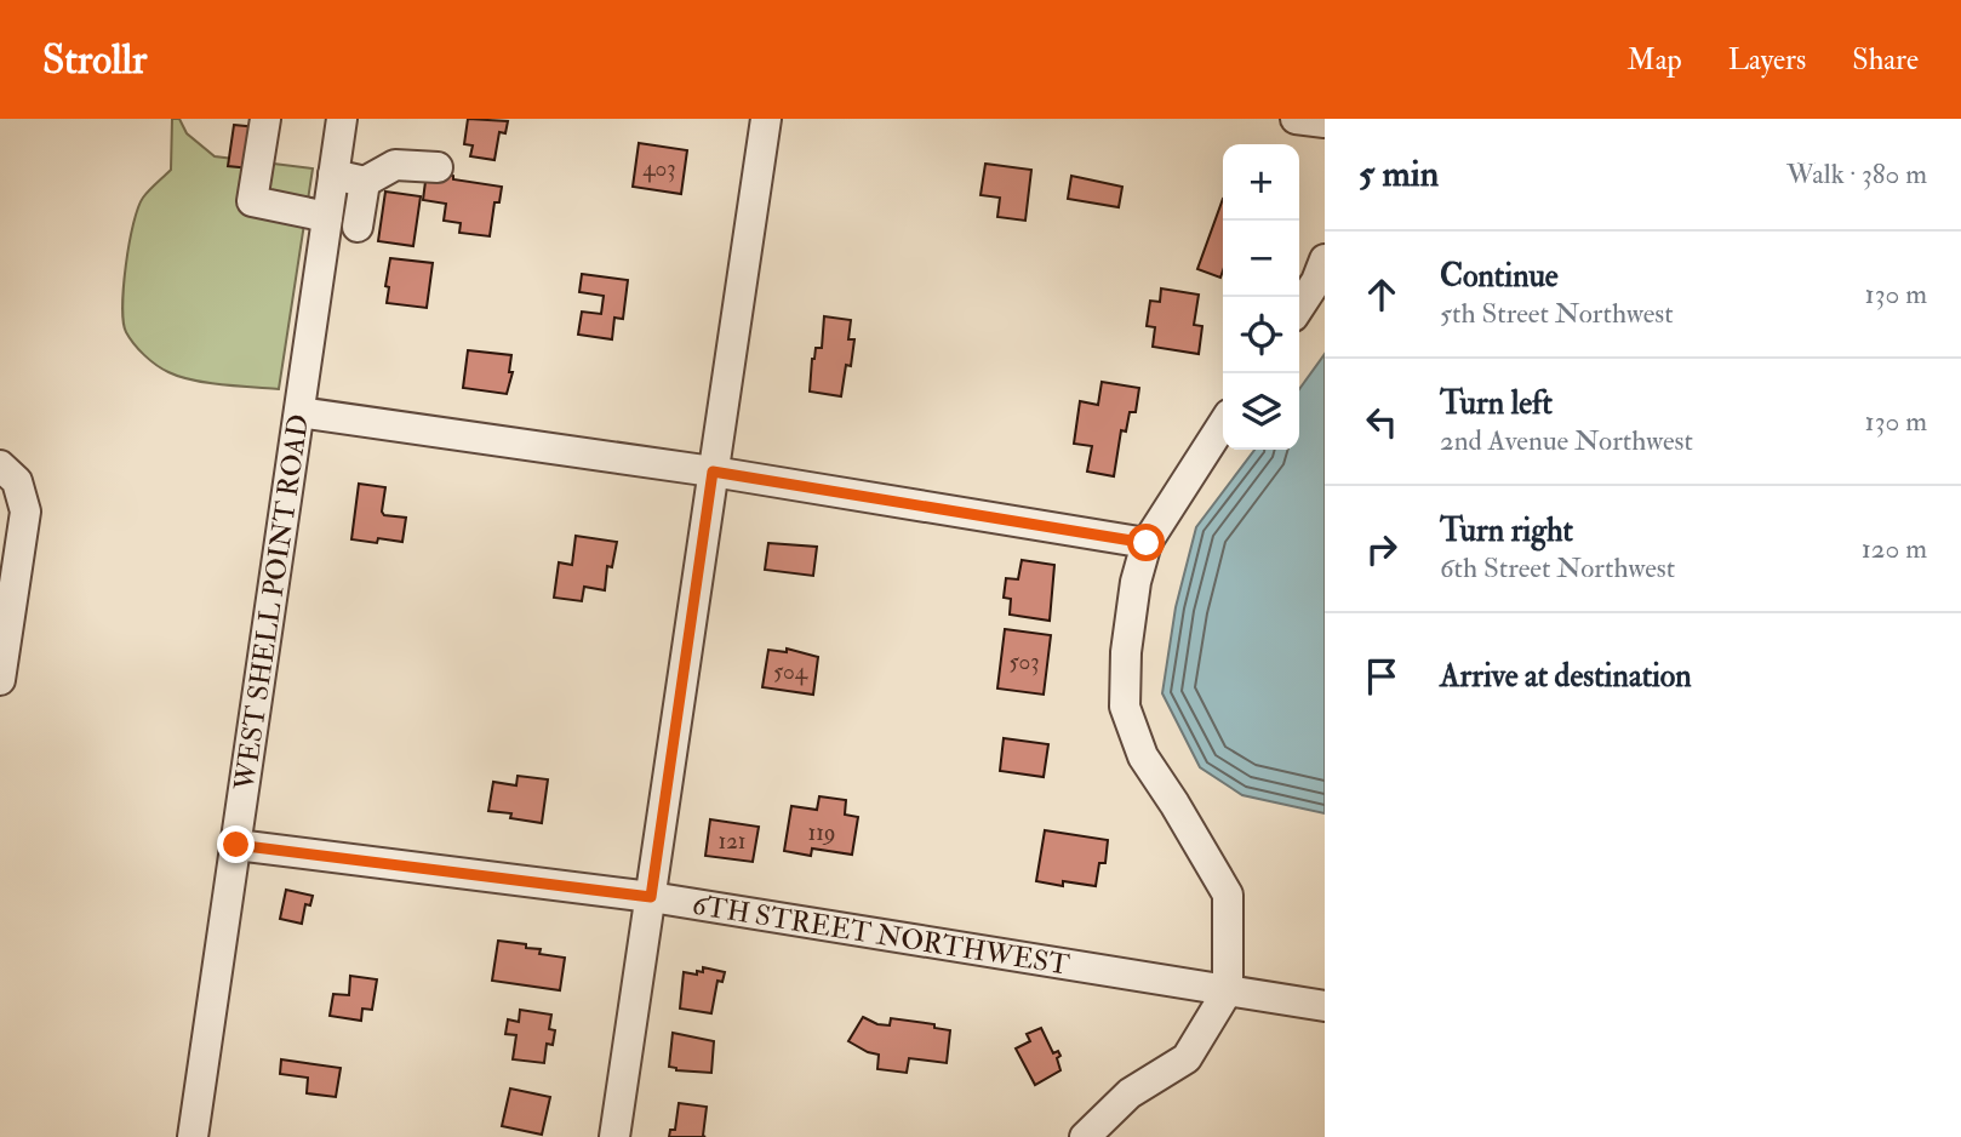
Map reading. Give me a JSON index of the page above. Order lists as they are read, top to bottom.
{
  "streets": {
    "street": ["WEST SHELL POINT ROAD", "6TH STREET NORTHWEST"]
  },
  "crossings": [
    ["WEST SHELL POINT ROAD", "6TH STREET NORTHWEST"]
  ],
  "house_numbers": [
    "403",
    "503",
    "504",
    "119",
    "121"
  ],
  "page": {
    "header": "Strollr",
    "nav": ["Map", "Layers", "Share"],
    "heading": ["5 min", "Walk · 380 m"],
    "map_buttons": ["+", "−"],
    "list": [
      ["Continue", "5th Street Northwest", "130 m"],
      ["Turn left", "2nd Avenue Northwest", "130 m"],
      ["Turn right", "6th Street Northwest", "120 m"],
      "Arrive at destination"
    ]
  }
}
